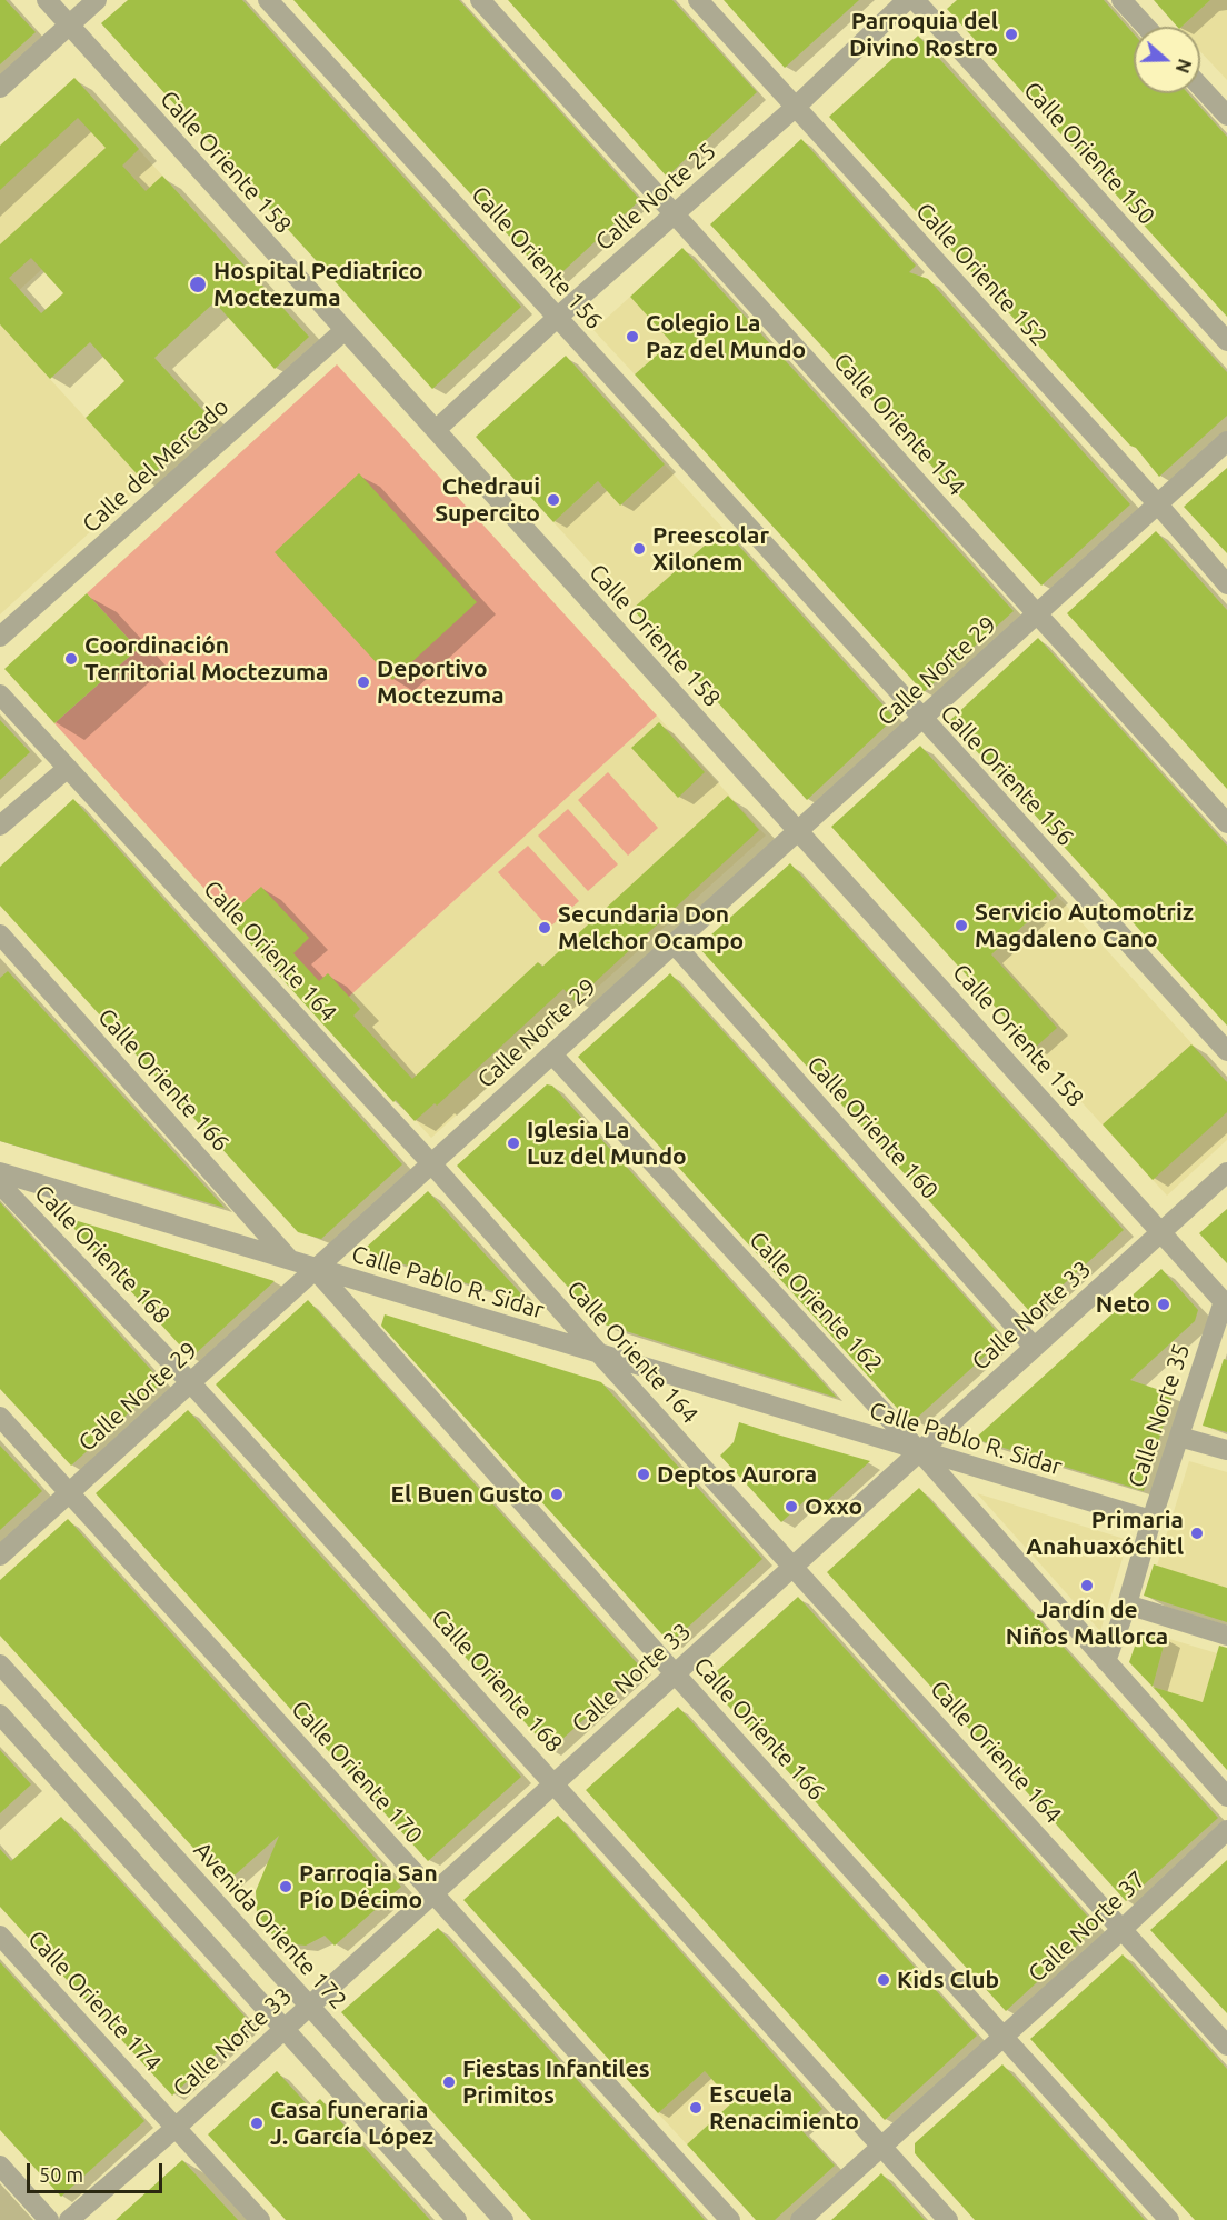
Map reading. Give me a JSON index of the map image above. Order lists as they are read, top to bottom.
{
  "streets": {
    "street": [
      "Calle Oriente 150",
      "Calle Oriente 158",
      "Calle Norte 25",
      "Calle Oriente 156",
      "Calle Oriente 152",
      "Calle Oriente 154",
      "Calle del Mercado",
      "Calle Norte 29",
      "Calle Oriente 164",
      "Calle Oriente 166",
      "Calle Oriente 160",
      "Calle Oriente 168",
      "Calle Pablo R. Sidar",
      "Calle Oriente 162",
      "Calle Norte 33",
      "Calle Norte 35",
      "Calle Oriente 170",
      "Avenida Oriente 172",
      "Calle Norte 37",
      "Calle Oriente 174"
    ]
  },
  "crossings": [
    ["Calle Oriente 158", "Calle Norte 25"],
    ["Calle Oriente 158", "Calle del Mercado"],
    ["Calle Oriente 158", "Calle Norte 29"],
    ["Calle Oriente 158", "Calle Norte 33"],
    ["Calle Oriente 158", "Calle Norte 35"],
    ["Calle Norte 25", "Calle Oriente 156"],
    ["Calle Norte 25", "Calle Oriente 152"],
    ["Calle Norte 25", "Calle Oriente 154"],
    ["Calle Oriente 156", "Calle Norte 29"],
    ["Calle Oriente 152", "Calle Norte 29"],
    ["Calle Oriente 154", "Calle Norte 29"],
    ["Calle Norte 29", "Calle Oriente 164"],
    ["Calle Norte 29", "Calle Oriente 166"],
    ["Calle Norte 29", "Calle Oriente 160"],
    ["Calle Norte 29", "Calle Oriente 168"],
    ["Calle Norte 29", "Calle Pablo R. Sidar"],
    ["Calle Norte 29", "Calle Oriente 162"],
    ["Calle Norte 29", "Calle Oriente 170"],
    ["Calle Oriente 164", "Calle Pablo R. Sidar"],
    ["Calle Oriente 164", "Calle Norte 33"],
    ["Calle Oriente 164", "Calle Norte 37"],
    ["Calle Oriente 166", "Calle Pablo R. Sidar"],
    ["Calle Oriente 166", "Calle Norte 33"],
    ["Calle Oriente 166", "Calle Norte 37"],
    ["Calle Oriente 160", "Calle Norte 33"],
    ["Calle Oriente 168", "Calle Norte 33"],
    ["Calle Oriente 168", "Calle Norte 37"],
    ["Calle Pablo R. Sidar", "Calle Oriente 162"],
    ["Calle Pablo R. Sidar", "Calle Norte 33"],
    ["Calle Pablo R. Sidar", "Calle Norte 35"],
    ["Calle Oriente 162", "Calle Norte 33"],
    ["Calle Oriente 162", "Calle Norte 35"],
    ["Calle Norte 33", "Calle Oriente 170"],
    ["Calle Norte 33", "Avenida Oriente 172"],
    ["Calle Norte 33", "Calle Oriente 174"]
  ],
  "places": [
    "Parroquia del Divino Rostro",
    "Hospital Pediatrico Moctezuma",
    "Colegio La Paz del Mundo",
    "Chedraui Supercito",
    "Preescolar Xilonem",
    "Coordinación Territorial Moctezuma",
    "Deportivo Moctezuma",
    "Servicio Automotriz Magdaleno Cano",
    "Secundaria Don Melchor Ocampo",
    "Iglesia La Luz del Mundo",
    "Neto",
    "Deptos Aurora",
    "El Buen Gusto",
    "Oxxo",
    "Primaria Anahuaxóchitl",
    "Jardín de Niños Mallorca",
    "Parroqia San Pío Décimo",
    "Kids Club",
    "Fiestas Infantiles Primitos",
    "Escuela Renacimiento",
    "Casa funeraria J. García López"
  ],
  "scale_bar": "50 m",
  "north": "right"
}
